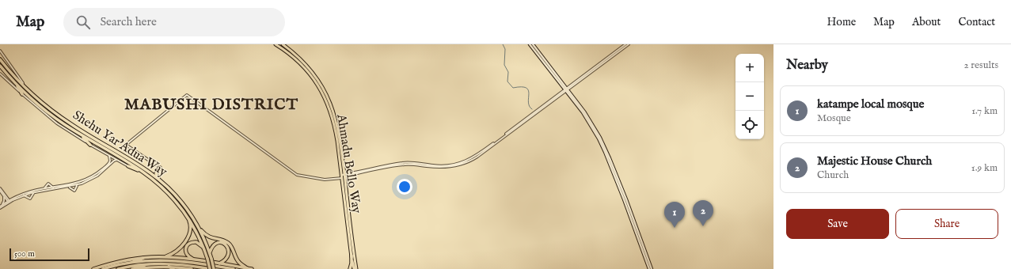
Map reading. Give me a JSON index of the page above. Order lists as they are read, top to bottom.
{
  "streets": {
    "highway": ["Shehu Yar'Adua Way"],
    "main road": ["Ahmadu Bello Way"]
  },
  "districts": ["MABUSHI DISTRICT"],
  "scale_bar": "500 m",
  "page": {
    "header": "Map",
    "search": "Search here",
    "nav": [
      "Home",
      "Map",
      "About",
      "Contact"
    ],
    "heading": ["Nearby", "2 results"],
    "map_buttons": ["+", "−"],
    "list": [
      {
        "mark": "1",
        "name": "katampe local mosque",
        "note": "Mosque",
        "value": "1.7 km"
      },
      {
        "mark": "2",
        "name": "Majestic House Church",
        "note": "Church",
        "value": "1.9 km"
      }
    ],
    "buttons": ["Save", "Share"],
    "pins": ["2", "1"],
    "scale": "500 m"
  }
}
